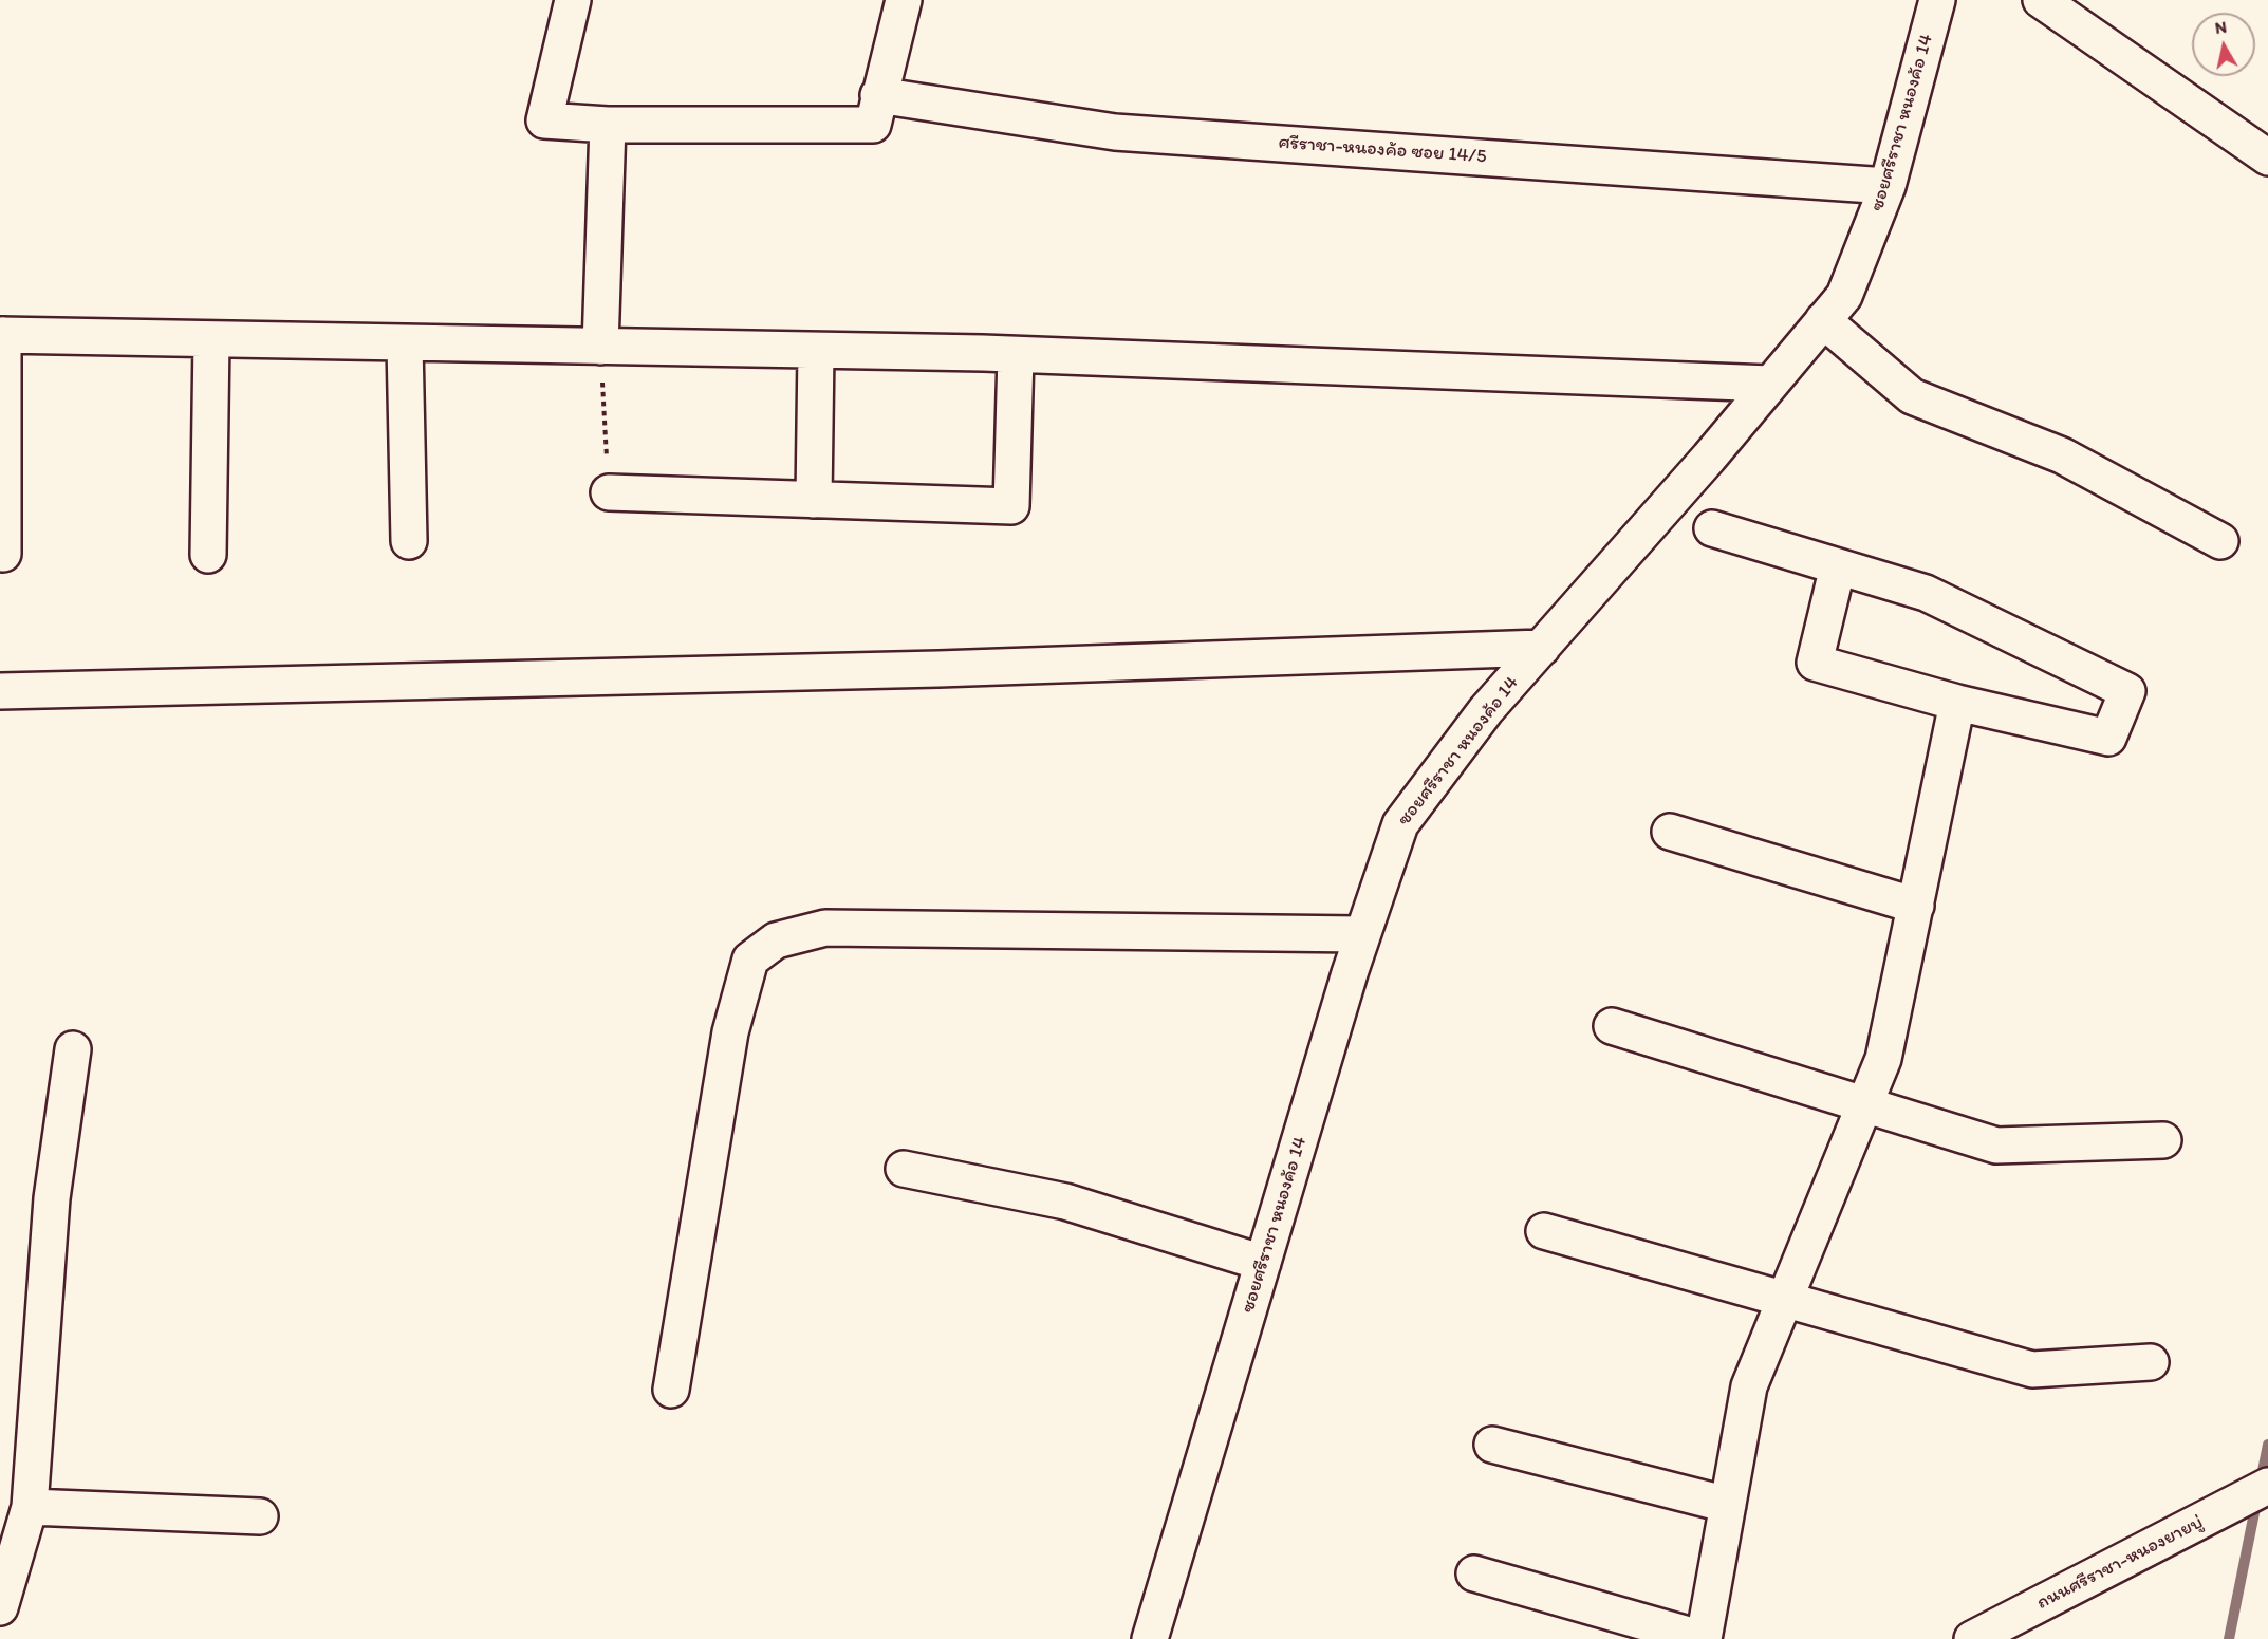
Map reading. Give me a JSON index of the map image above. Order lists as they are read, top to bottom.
{
  "streets": {
    "street": ["ซอยศรีราชา หนองค้อ 14", "ศรีราชา-หนองค้อ ซอย 14/5", "ถนนศรีราชา-หนองยายบู่"]
  },
  "crossings": [
    ["ซอยศรีราชา หนองค้อ 14", "ศรีราชา-หนองค้อ ซอย 14/5"]
  ],
  "north": "top"
}
